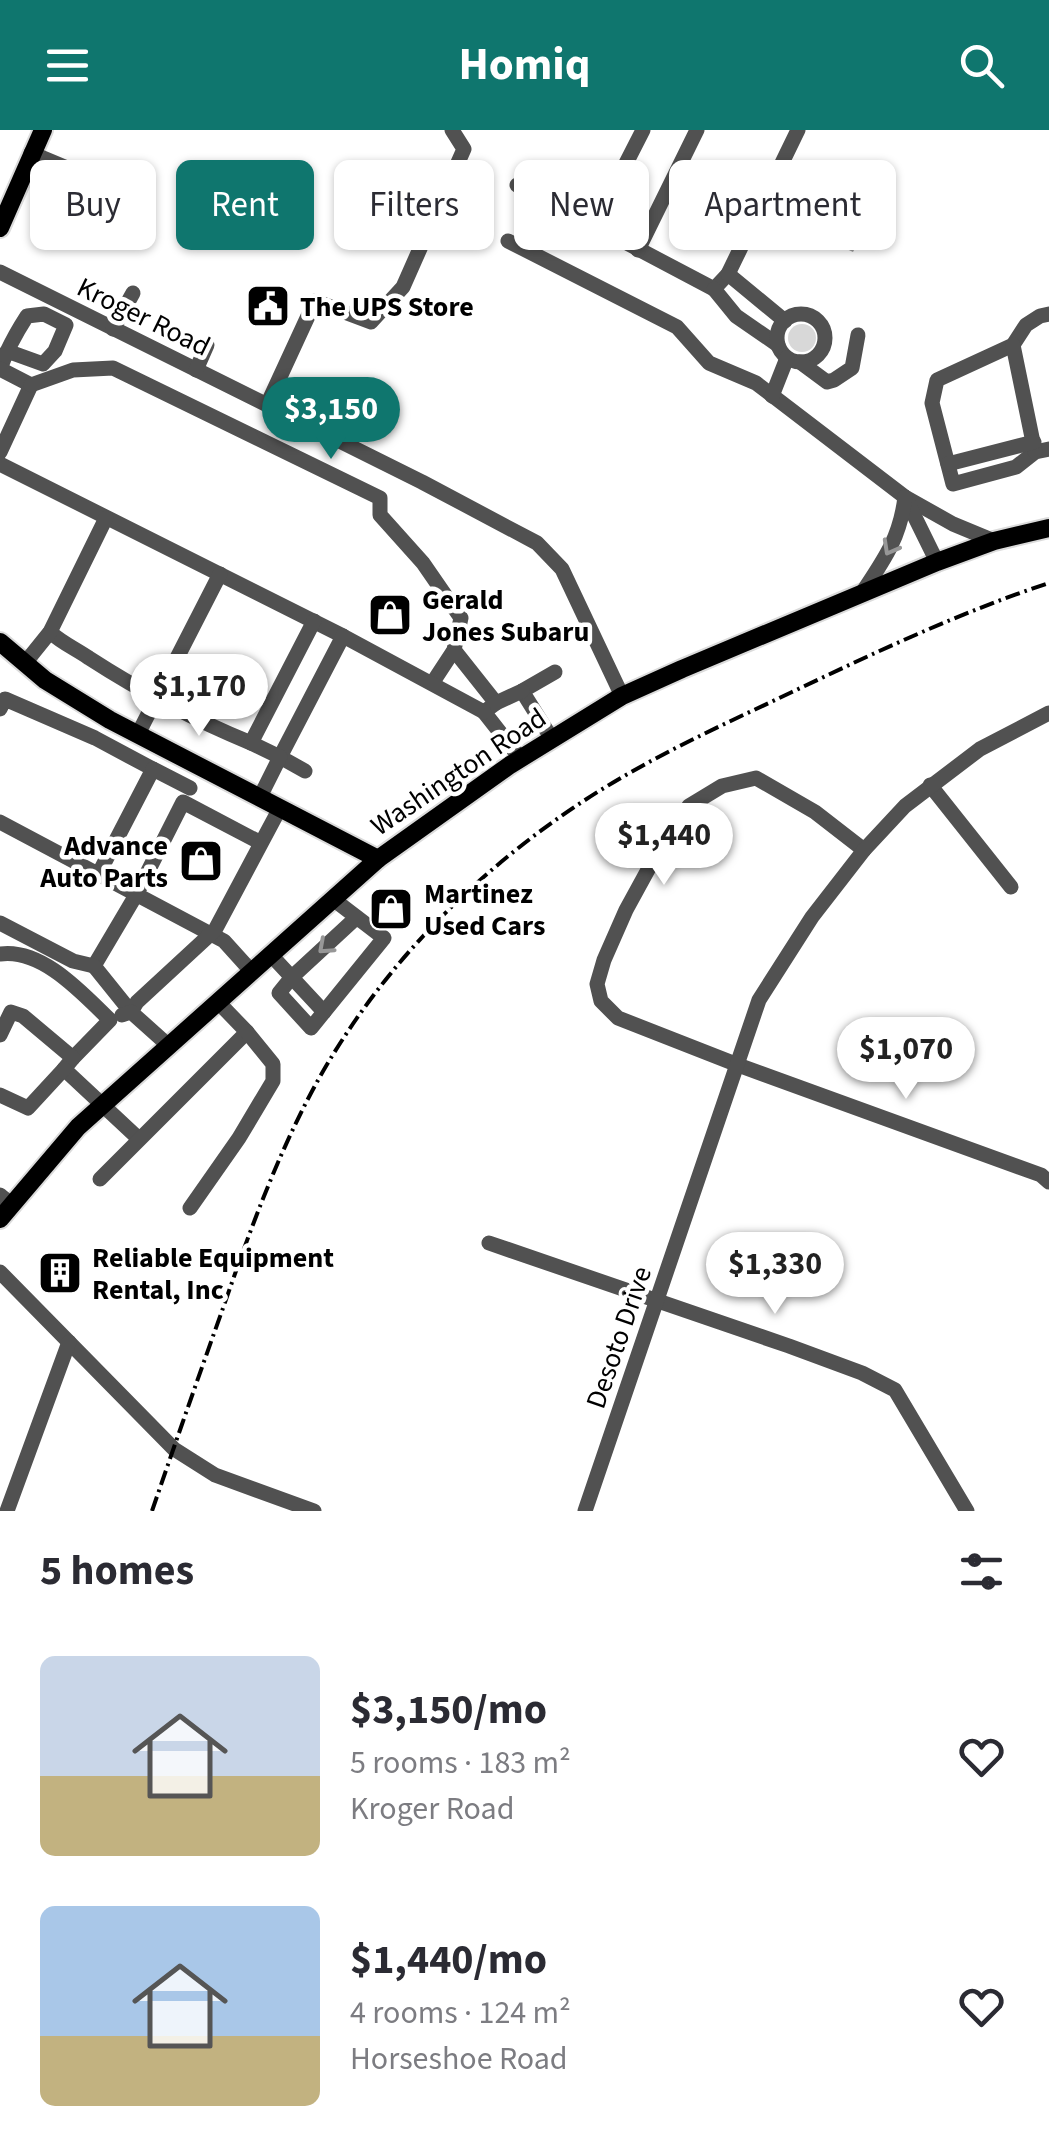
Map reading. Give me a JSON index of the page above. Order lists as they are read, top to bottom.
{
  "streets": {
    "main road": ["Washington Road"],
    "street": ["Kroger Road", "Desoto Drive"]
  },
  "crossings": [
    ["Kroger Road", "Washington Road"]
  ],
  "places": {
    "public building": ["The UPS Store"],
    "shop": ["Gerald Jones Subaru", "Advance Auto Parts", "Martinez Used Cars"],
    "building": ["Reliable Equipment Rental, Inc"]
  },
  "page": {
    "header": "Homiq",
    "chip": [
      "Buy",
      "Rent",
      "Filters",
      "New",
      "Apartment"
    ],
    "price": [
      "$3,150",
      "$1,170",
      "$1,440",
      "$1,070",
      "$1,330"
    ],
    "heading": "5 homes",
    "list": [
      {
        "name": "$3,150/mo",
        "note": "5 rooms · 183 m² · Kroger Road"
      },
      {
        "name": "$1,440/mo",
        "note": "4 rooms · 124 m² · Horseshoe Road"
      }
    ]
  }
}
